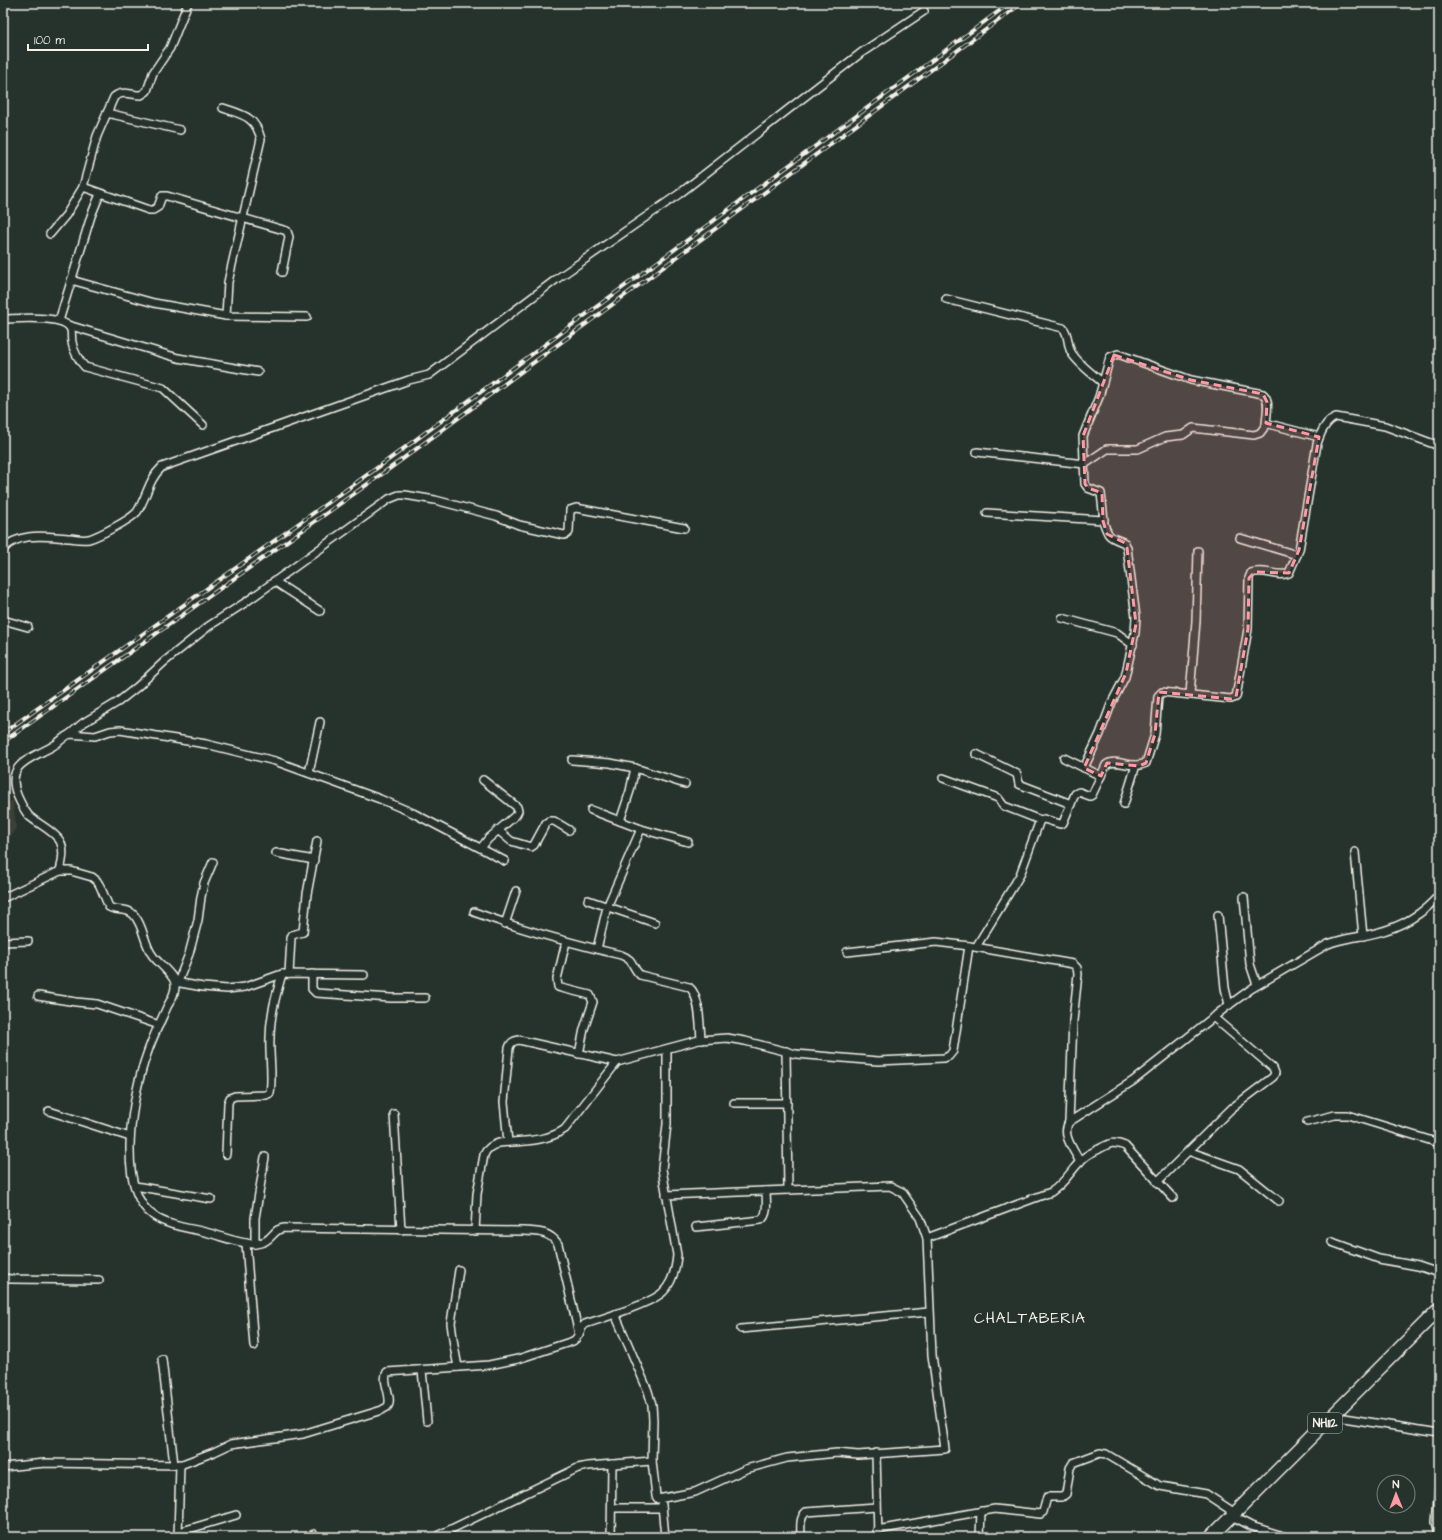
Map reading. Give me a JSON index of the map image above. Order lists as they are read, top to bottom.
{
  "streets": {
    "highway": ["NH112"]
  },
  "districts": ["CHALTABERIA"],
  "scale_bar": "100 m",
  "north": "top"
}
